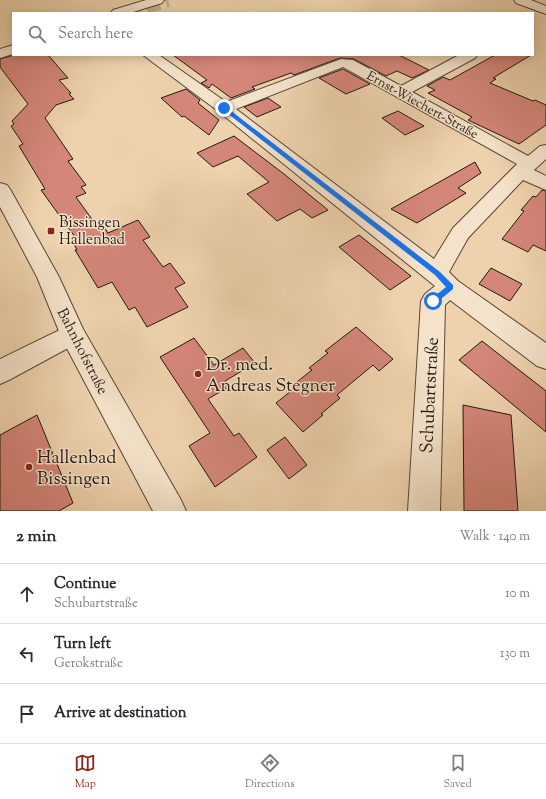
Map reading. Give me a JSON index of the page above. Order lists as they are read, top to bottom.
{
  "streets": {
    "street": ["Ernst-Wiechert-Straße", "Bahnhofstraße", "Schubartstraße"]
  },
  "crossings": [
    ["Ernst-Wiechert-Straße", "Schubartstraße"]
  ],
  "places": {
    "transit": ["Bissingen Hallenbad"],
    "other": ["Dr. med. Andreas Stegner", "Hallenbad Bissingen"]
  },
  "page": {
    "search": "Search here",
    "heading": ["2 min", "Walk · 140 m"],
    "list": [
      ["Continue", "Schubartstraße", "10 m"],
      ["Turn left", "Gerokstraße", "130 m"],
      "Arrive at destination"
    ],
    "nav": ["Map", "Directions", "Saved"]
  }
}
